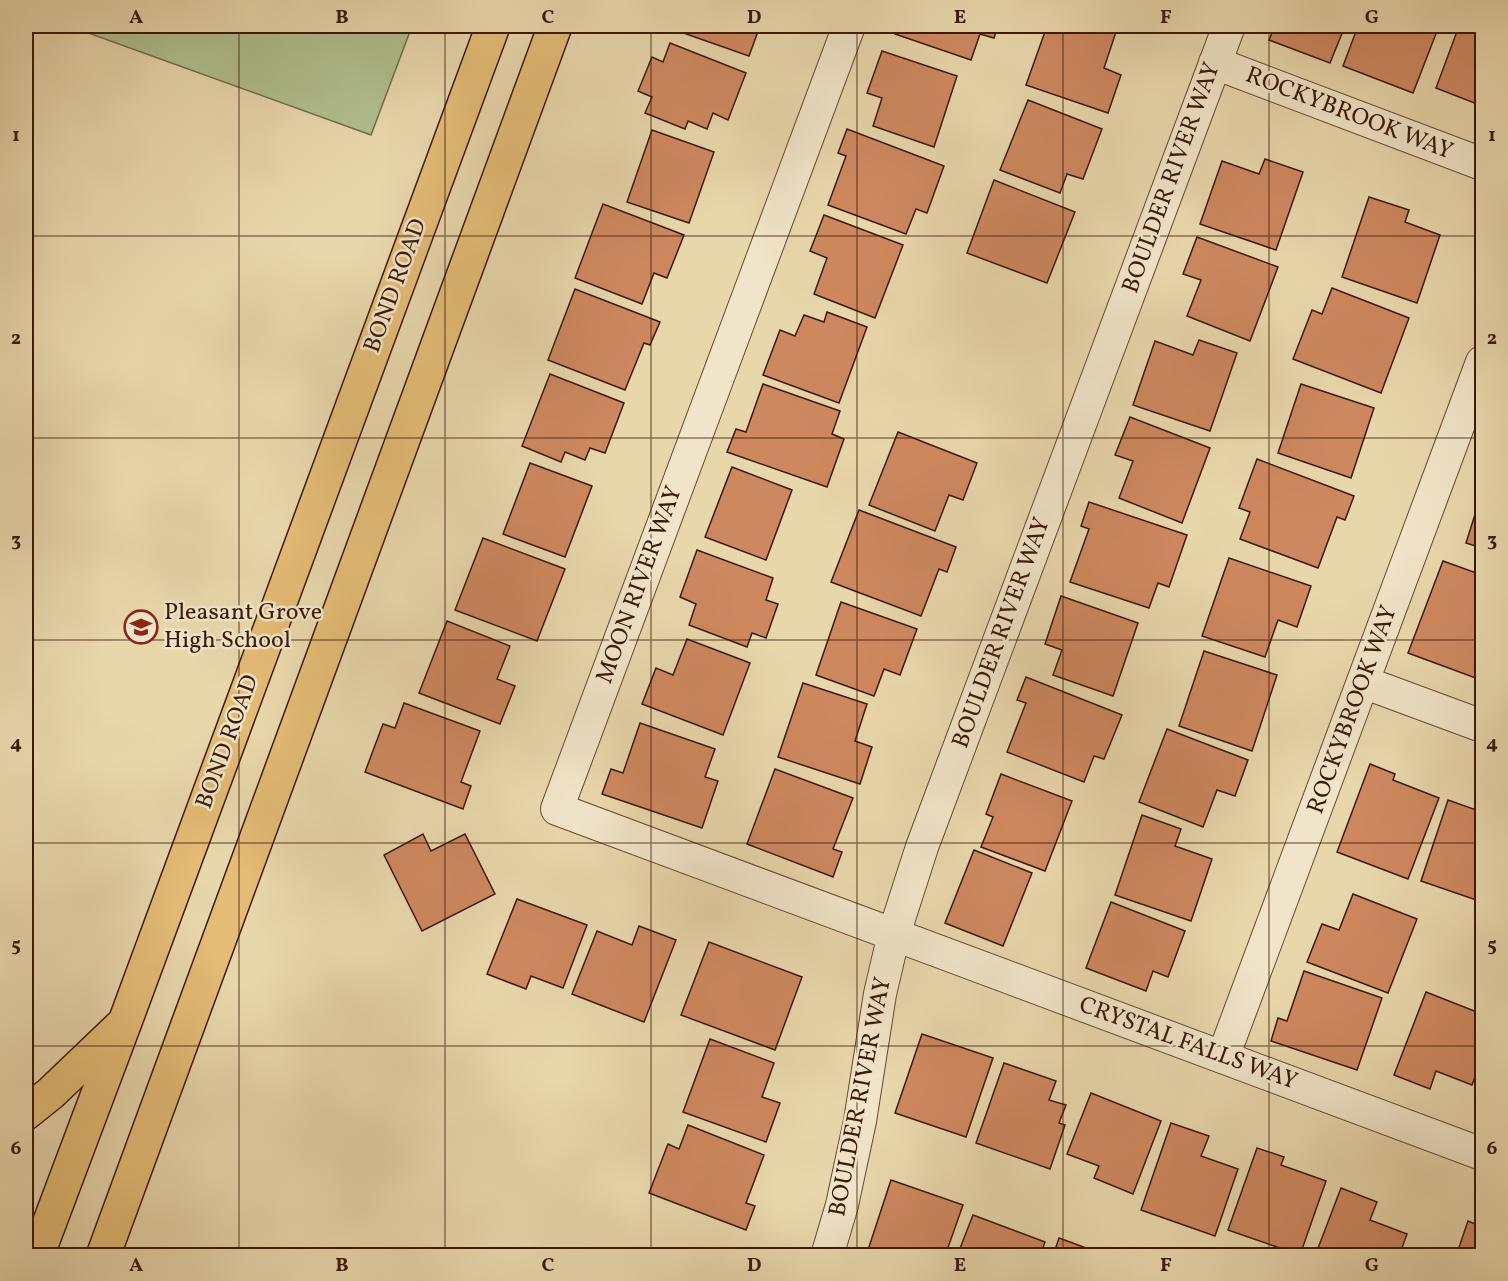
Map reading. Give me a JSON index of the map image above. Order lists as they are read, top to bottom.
{
  "streets": {
    "main road": ["BOND ROAD"],
    "street": [
      "ROCKYBROOK WAY",
      "BOULDER RIVER WAY",
      "MOON RIVER WAY",
      "CRYSTAL FALLS WAY"
    ]
  },
  "crossings": [
    ["ROCKYBROOK WAY", "BOULDER RIVER WAY"],
    ["ROCKYBROOK WAY", "CRYSTAL FALLS WAY"],
    ["BOULDER RIVER WAY", "MOON RIVER WAY"],
    ["BOULDER RIVER WAY", "CRYSTAL FALLS WAY"],
    ["MOON RIVER WAY", "CRYSTAL FALLS WAY"]
  ],
  "places": {
    "school or university": ["Pleasant Grove High School"]
  },
  "grid": {
    "columns": [
      "A",
      "B",
      "C",
      "D",
      "E",
      "F",
      "G"
    ],
    "rows": [
      "1",
      "2",
      "3",
      "4",
      "5",
      "6"
    ]
  }
}
